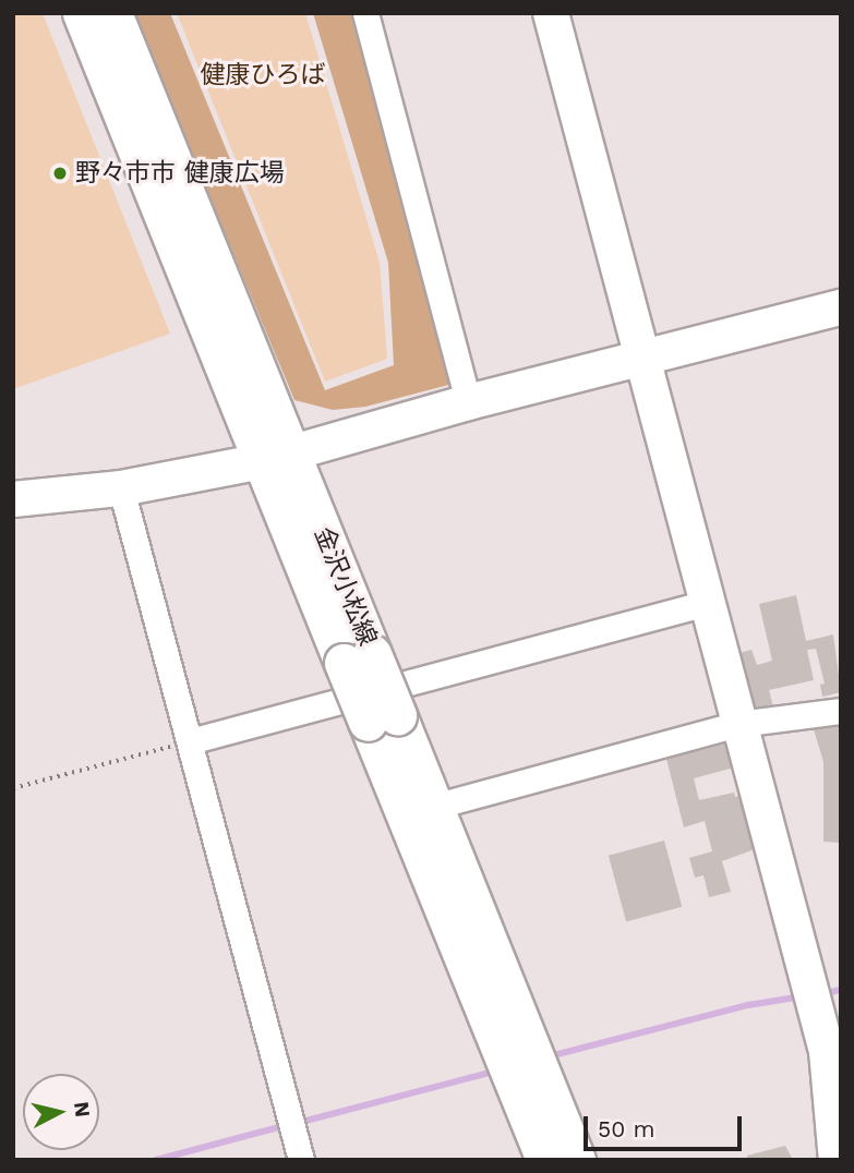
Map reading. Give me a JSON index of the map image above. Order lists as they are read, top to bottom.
{
  "streets": {
    "main road": ["金沢小松線"]
  },
  "parks": ["健康ひろば"],
  "places": ["野々市市 健康広場"],
  "scale_bar": "50 m",
  "north": "right"
}
